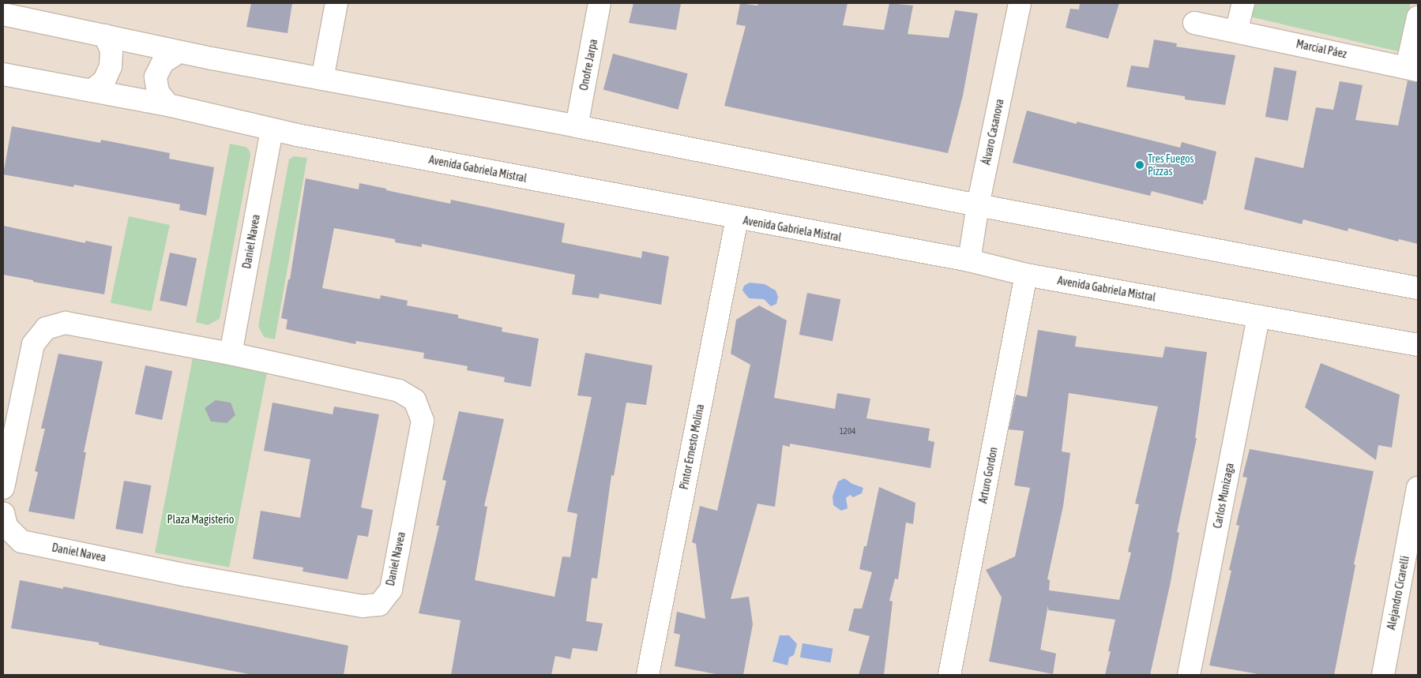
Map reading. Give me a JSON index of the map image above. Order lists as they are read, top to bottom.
{
  "streets": {
    "street": [
      "Marcial Páez",
      "Onofre Jarpa",
      "Álvaro Casanova",
      "Avenida Gabriela Mistral",
      "Daniel Navea",
      "Pintor Ernesto Molina",
      "Arturo Gordon",
      "Carlos Munizaga",
      "Alejandro Cicarelli"
    ]
  },
  "crossings": [
    ["Álvaro Casanova", "Avenida Gabriela Mistral"],
    ["Avenida Gabriela Mistral", "Daniel Navea"],
    ["Avenida Gabriela Mistral", "Pintor Ernesto Molina"],
    ["Avenida Gabriela Mistral", "Arturo Gordon"],
    ["Avenida Gabriela Mistral", "Carlos Munizaga"]
  ],
  "parks": ["Plaza Magisterio"],
  "places": ["Tres Fuegos Pizzas"],
  "house_numbers": ["1204"]
}
